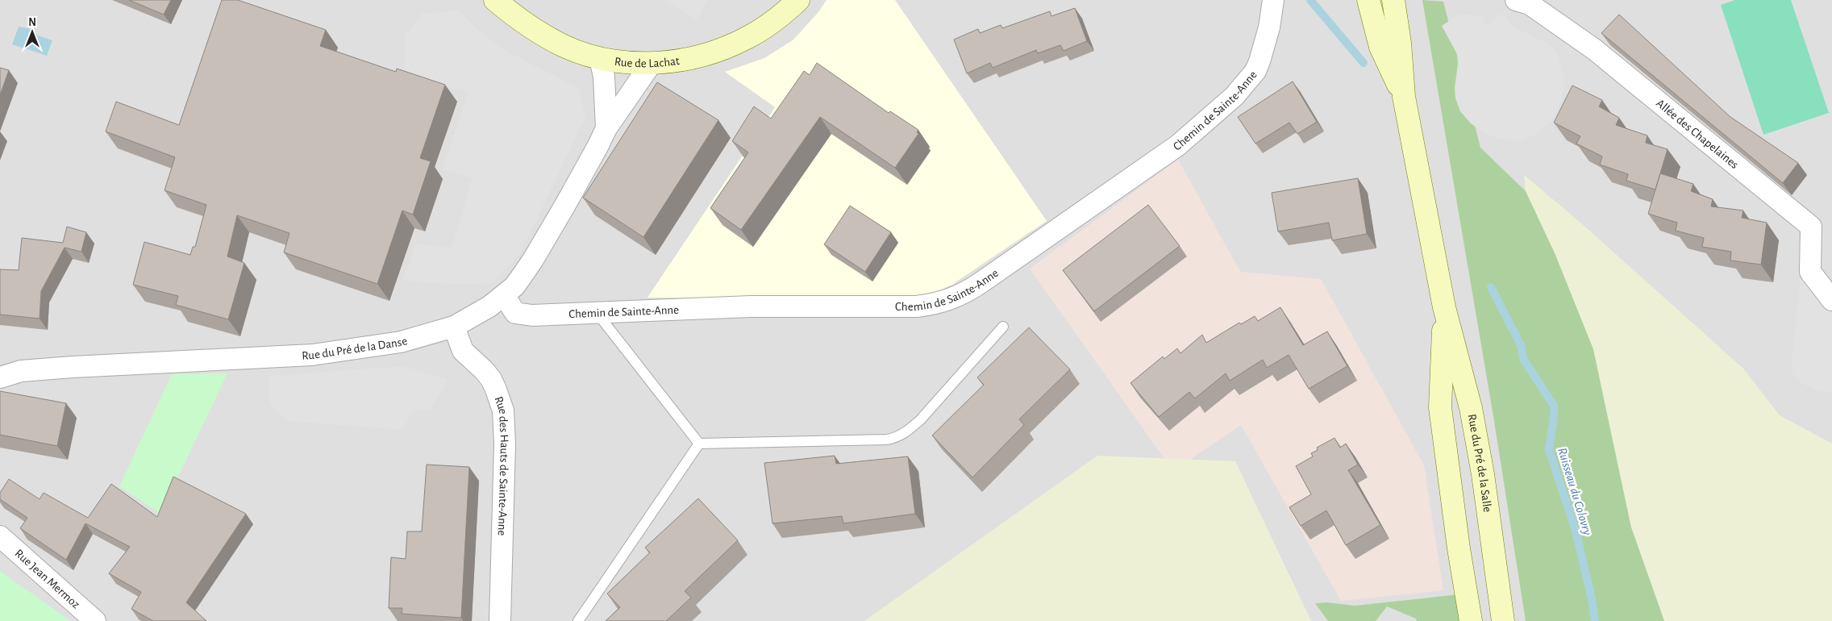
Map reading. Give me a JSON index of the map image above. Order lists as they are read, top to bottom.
{
  "streets": {
    "main road": ["Rue de Lachat", "Rue du Pré de la Salle"],
    "street": [
      "Chemin de Sainte-Anne",
      "Allée des Chapelaines",
      "Rue du Pré de la Danse",
      "Rue des Hauts de Sainte-Anne",
      "Rue Jean Mermoz"
    ]
  },
  "crossings": [
    ["Rue de Lachat", "Rue du Pré de la Danse"],
    ["Chemin de Sainte-Anne", "Rue du Pré de la Danse"],
    ["Rue du Pré de la Danse", "Rue des Hauts de Sainte-Anne"]
  ],
  "water": ["Ruisseau du Colovry"],
  "north": "top"
}
